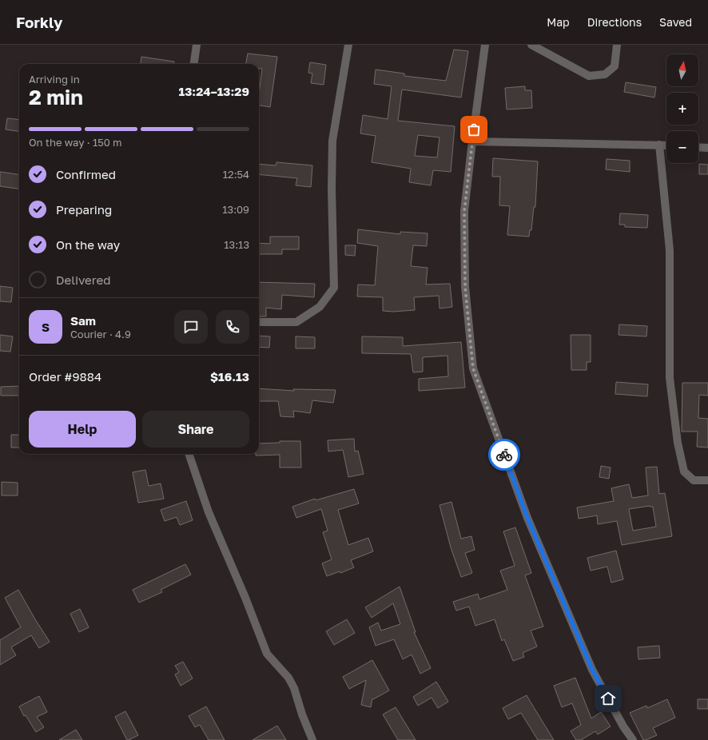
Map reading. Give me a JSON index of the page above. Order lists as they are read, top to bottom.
{
  "north": "top",
  "page": {
    "header": "Forkly",
    "nav": ["Map", "Directions", "Saved"],
    "map_buttons": ["+", "−"],
    "heading": ["2 min", "Arriving in", "13:24–13:29"],
    "panel": [
      "Sam",
      "Courier · 4.9",
      "Order #9884",
      "$16.13"
    ],
    "bar": "On the way · 150 m",
    "list": [
      ["Confirmed", "12:54"],
      ["Preparing", "13:09"],
      ["On the way", "13:13"],
      "Delivered"
    ],
    "round": "S",
    "buttons": ["Help", "Share"]
  }
}
